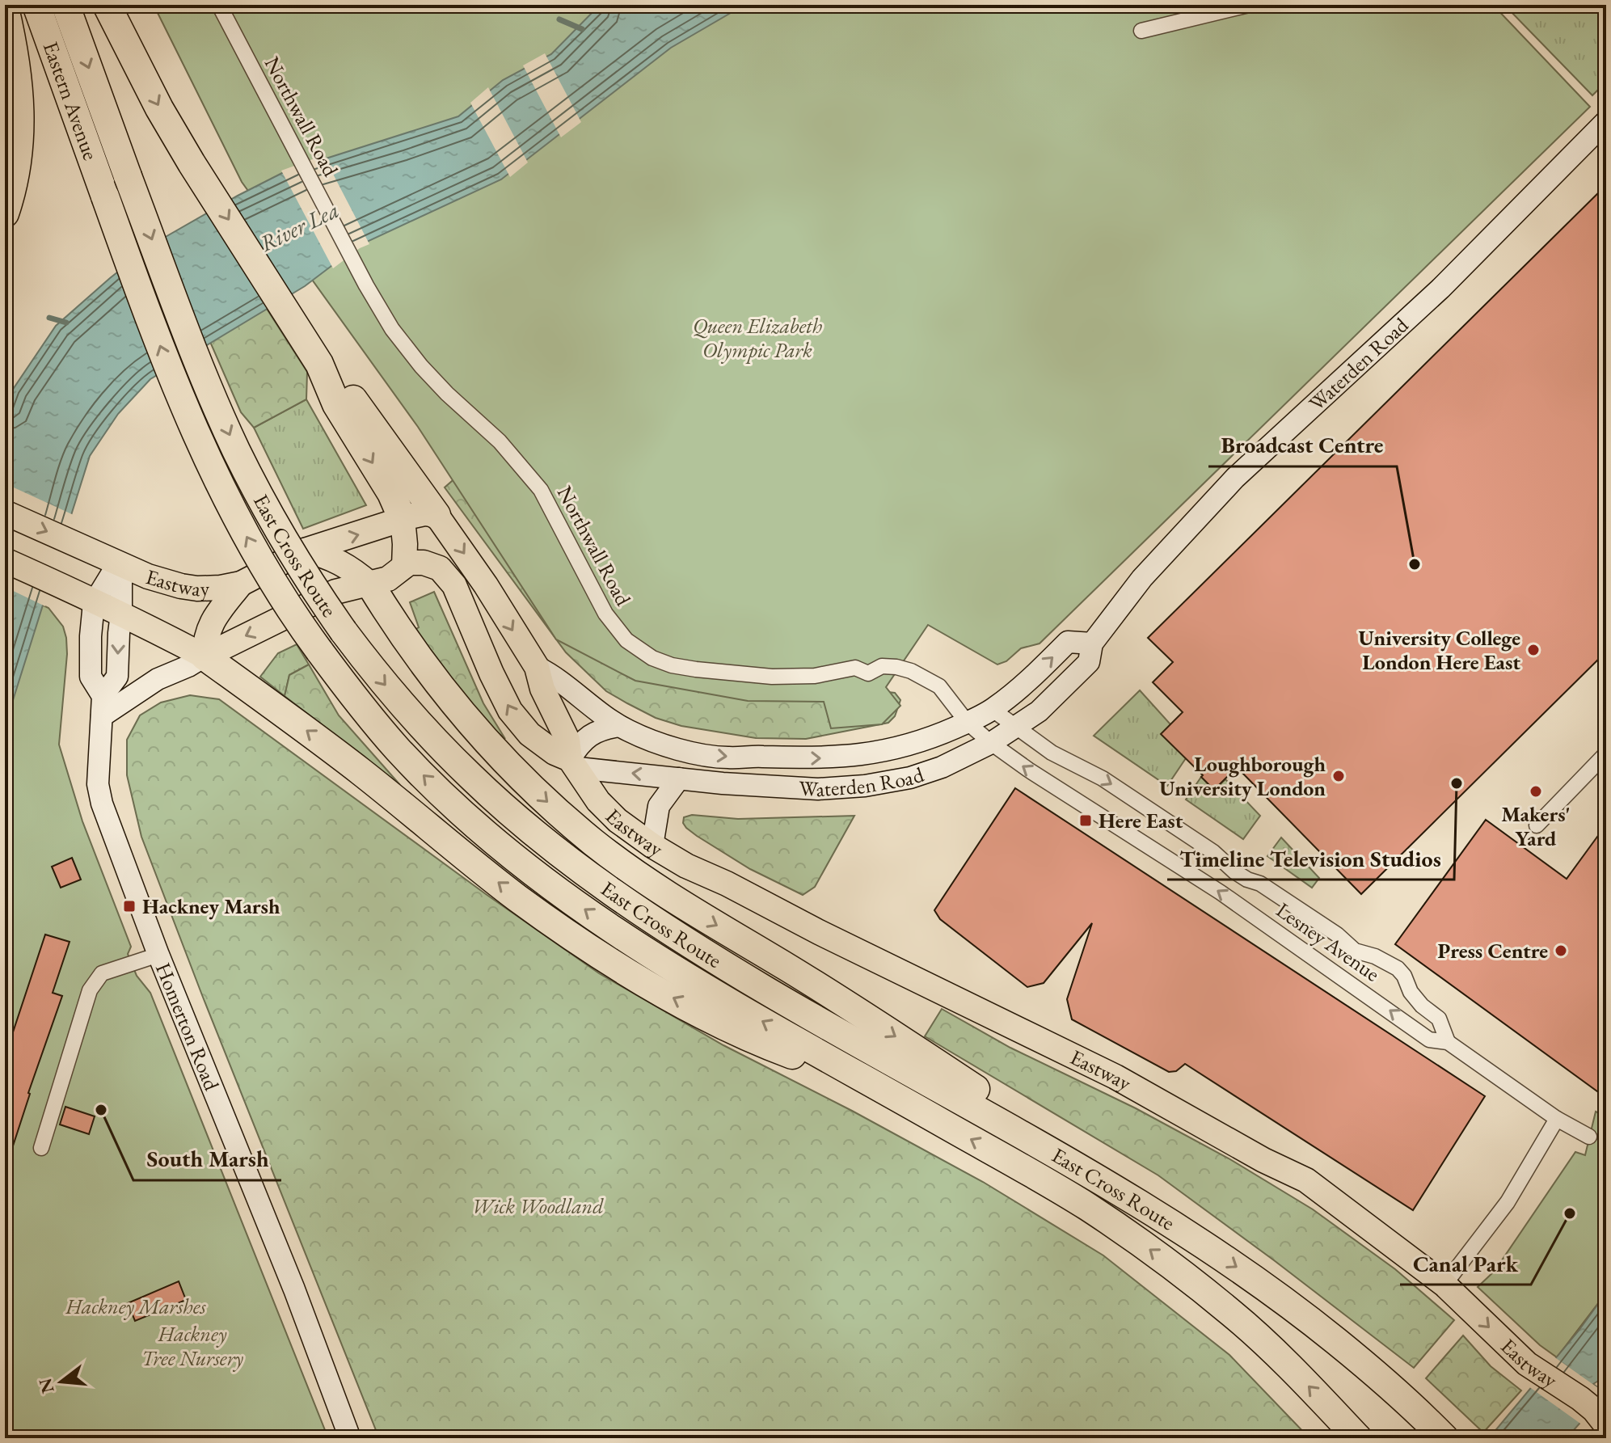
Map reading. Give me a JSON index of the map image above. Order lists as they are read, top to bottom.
{
  "streets": {
    "highway": ["Eastern Avenue", "East Cross Route"],
    "main road": ["Eastway"],
    "street": [
      "Northwall Road",
      "Waterden Road",
      "Lesney Avenue",
      "Homerton Road"
    ]
  },
  "crossings": [
    ["Eastern Avenue", "East Cross Route"],
    ["Northwall Road", "Waterden Road"],
    ["Northwall Road", "Lesney Avenue"],
    ["Waterden Road", "Eastway"],
    ["Waterden Road", "Lesney Avenue"]
  ],
  "water": ["River Lea"],
  "parks": [
    "Queen Elizabeth Olympic Park",
    "Wick Woodland",
    "Hackney Marshes",
    "Hackney Tree Nursery"
  ],
  "places": {
    "other": [
      "Broadcast Centre",
      "University College London Here East",
      "Loughborough University London",
      "Timeline Television Studios",
      "Makers' Yard",
      "Press Centre",
      "South Marsh",
      "Canal Park"
    ],
    "transit": ["Here East", "Hackney Marsh"]
  },
  "north": "left"
}
